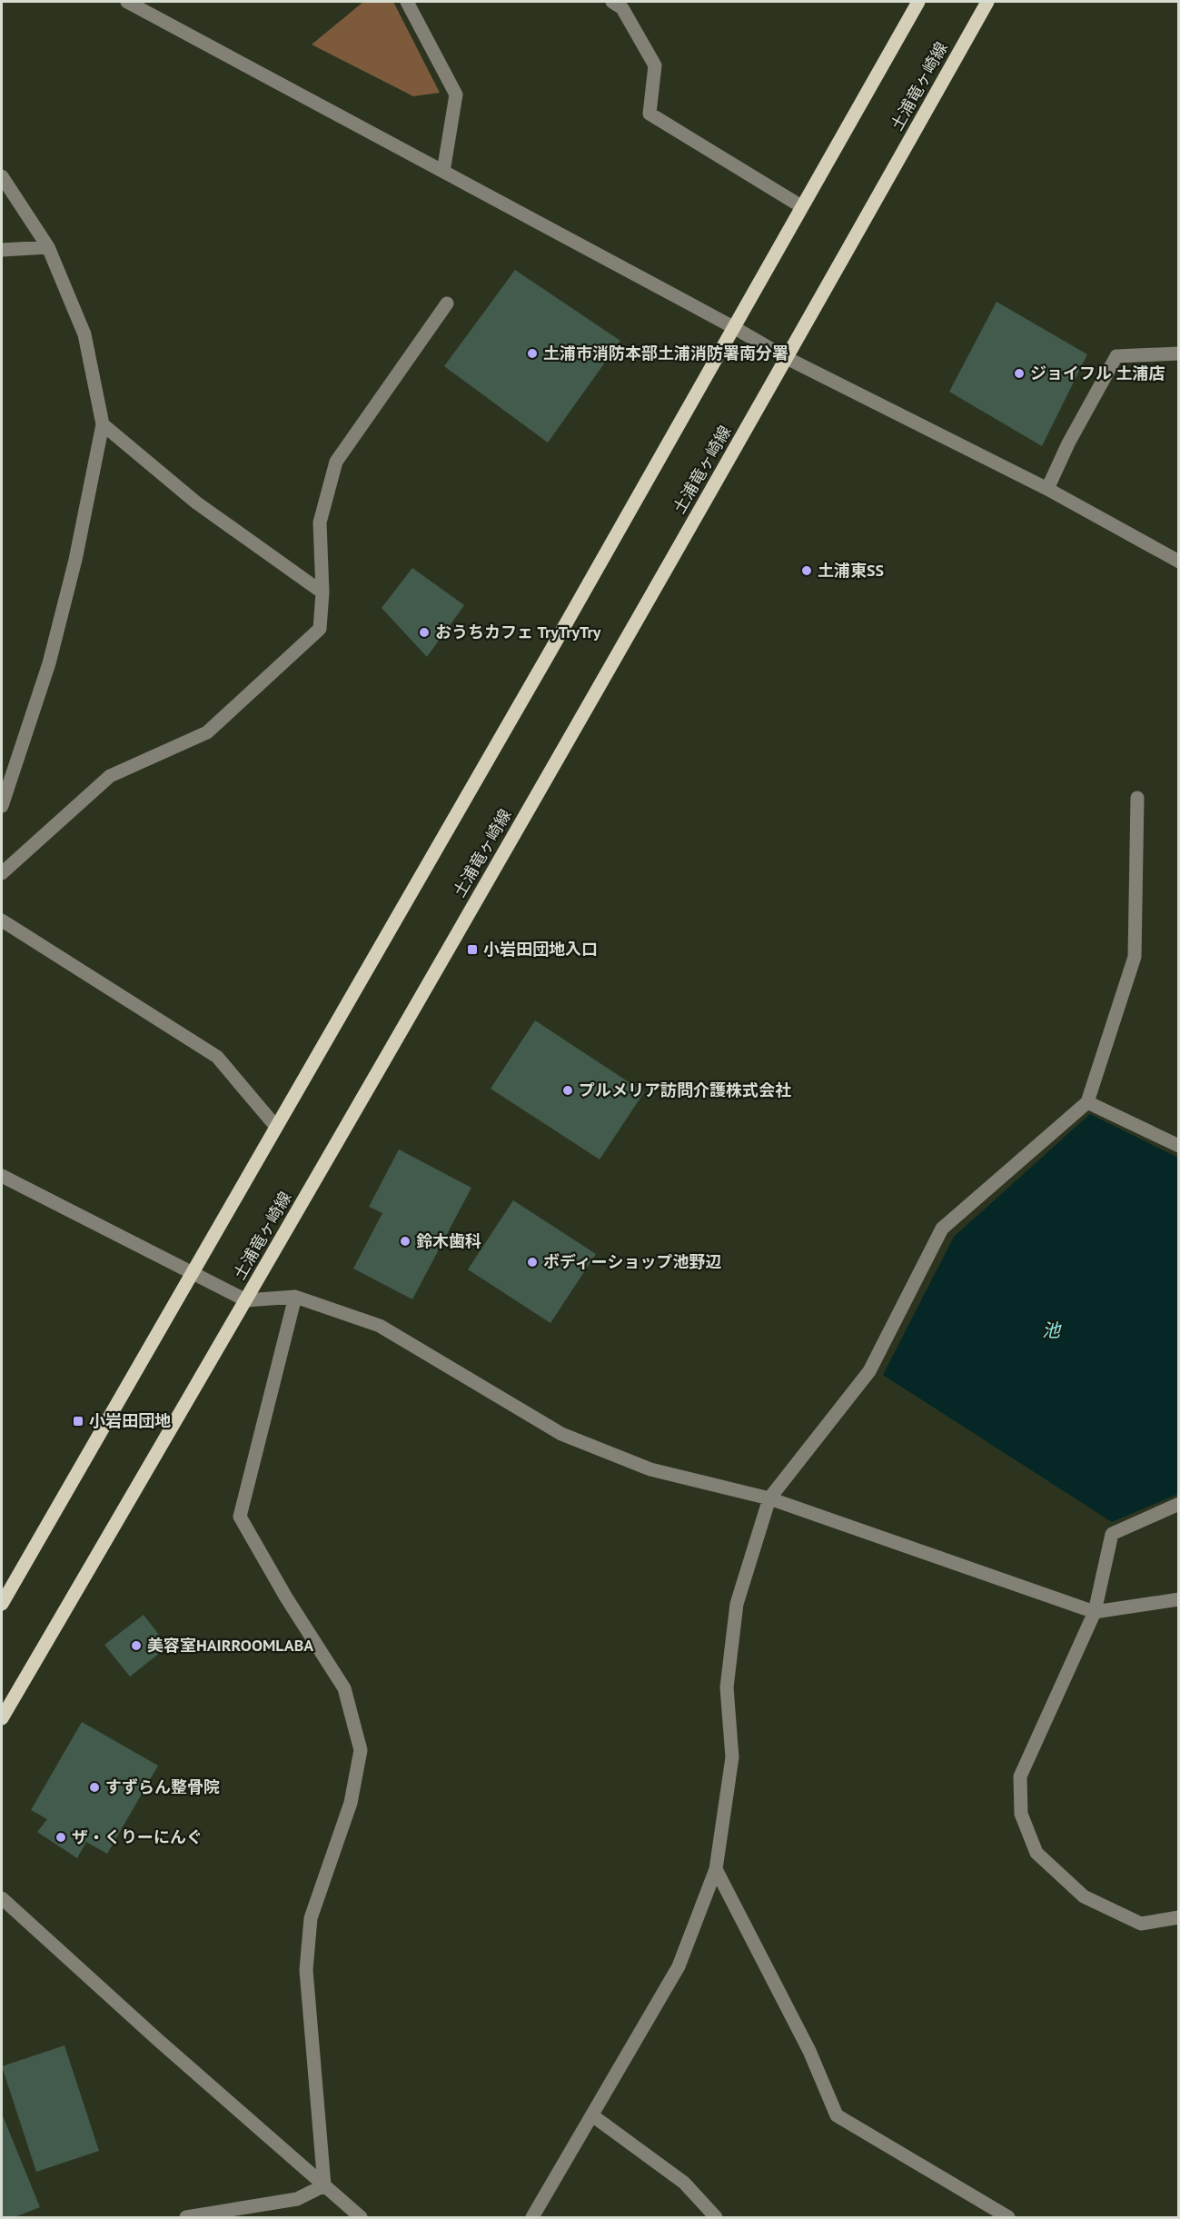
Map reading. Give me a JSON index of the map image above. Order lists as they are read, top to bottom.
{
  "streets": {
    "main road": ["土浦竜ヶ崎線"]
  },
  "water": ["池"],
  "places": {
    "other": [
      "土浦市消防本部土浦消防署南分署",
      "ジョイフル 土浦店",
      "土浦東SS",
      "おうちカフェ TryTryTry",
      "プルメリア訪問介護株式会社",
      "鈴木歯科",
      "ボディーショップ池野辺",
      "美容室HAIRROOMLABA",
      "すずらん整骨院",
      "ザ・くりーにんぐ"
    ],
    "transit": ["小岩田団地入口", "小岩田団地"]
  }
}
